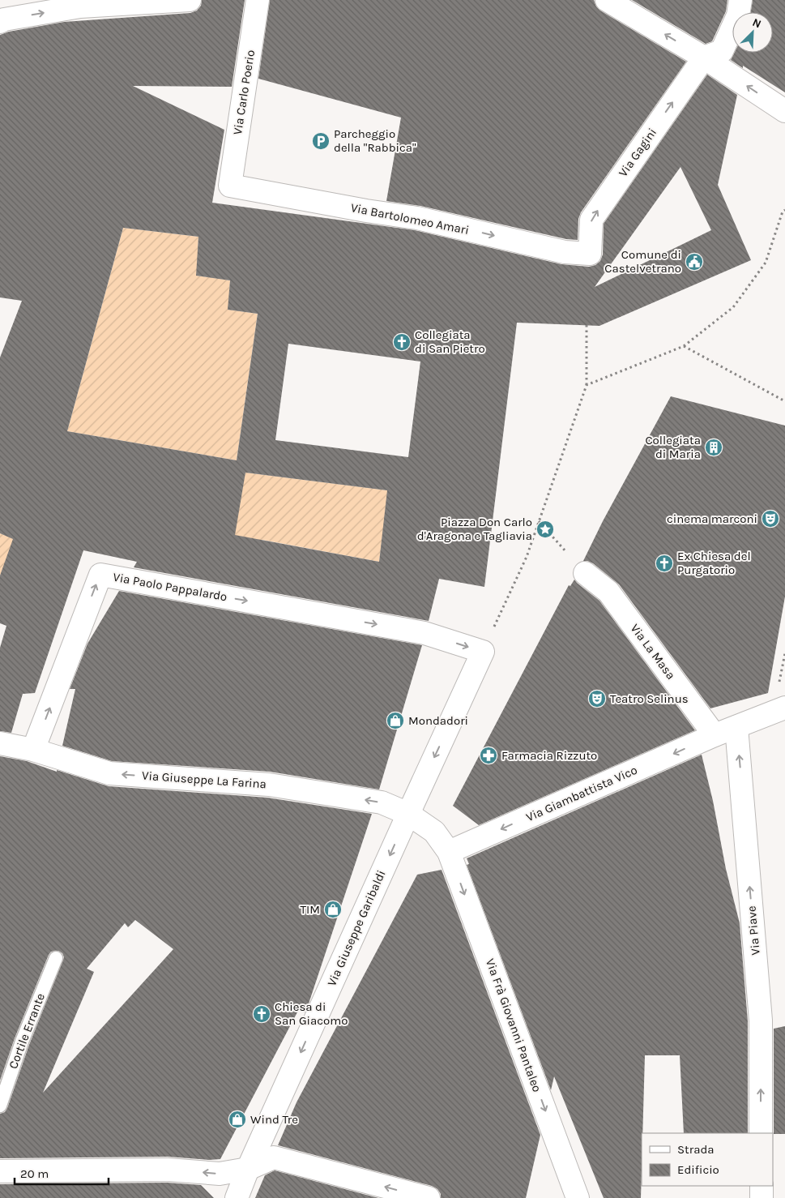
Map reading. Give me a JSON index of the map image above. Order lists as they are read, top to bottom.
{
  "streets": {
    "street": [
      "Via Carlo Poerio",
      "Via Gagini",
      "Via Bartolomeo Amari",
      "Via Paolo Pappalardo",
      "Via La Masa",
      "Via Giuseppe La Farina",
      "Via Giambattista Vico",
      "Via Giuseppe Garibaldi",
      "Via Piave",
      "Via Frà Giovanni Pantaleo"
    ],
    "lane": ["Cortile Errante"]
  },
  "crossings": [
    ["Via Carlo Poerio", "Via Bartolomeo Amari"],
    ["Via Gagini", "Via Bartolomeo Amari"],
    ["Via Paolo Pappalardo", "Via Giuseppe La Farina"],
    ["Via La Masa", "Via Giambattista Vico"],
    ["Via Giuseppe La Farina", "Via Giambattista Vico"],
    ["Via Giuseppe La Farina", "Via Giuseppe Garibaldi"],
    ["Via Giuseppe La Farina", "Via Frà Giovanni Pantaleo"],
    ["Via Giambattista Vico", "Via Piave"],
    ["Via Giambattista Vico", "Via Frà Giovanni Pantaleo"]
  ],
  "one_way": [
    "Via Gagini",
    "Via Bartolomeo Amari",
    "Via Giuseppe La Farina",
    "Via Giambattista Vico",
    "Via Giuseppe Garibaldi",
    "Via Piave",
    "Via Frà Giovanni Pantaleo"
  ],
  "places": {
    "parking": ["Parcheggio della \"Rabbica\""],
    "public building": ["Comune di Castelvetrano"],
    "church": ["Collegiata di San Pietro", "Ex Chiesa del Purgatorio", "Chiesa di San Giacomo"],
    "building": ["Collegiata di Maria"],
    "theatre": ["cinema marconi", "Teatro Selinus"],
    "place": ["Piazza Don Carlo d'Aragona e Tagliavia"],
    "shop": ["Mondadori", "TIM", "Wind Tre"],
    "pharmacy": ["Farmacia Rizzuto"]
  },
  "legend": ["Strada", "Edificio"],
  "scale_bar": "20 m",
  "north": "top right"
}
